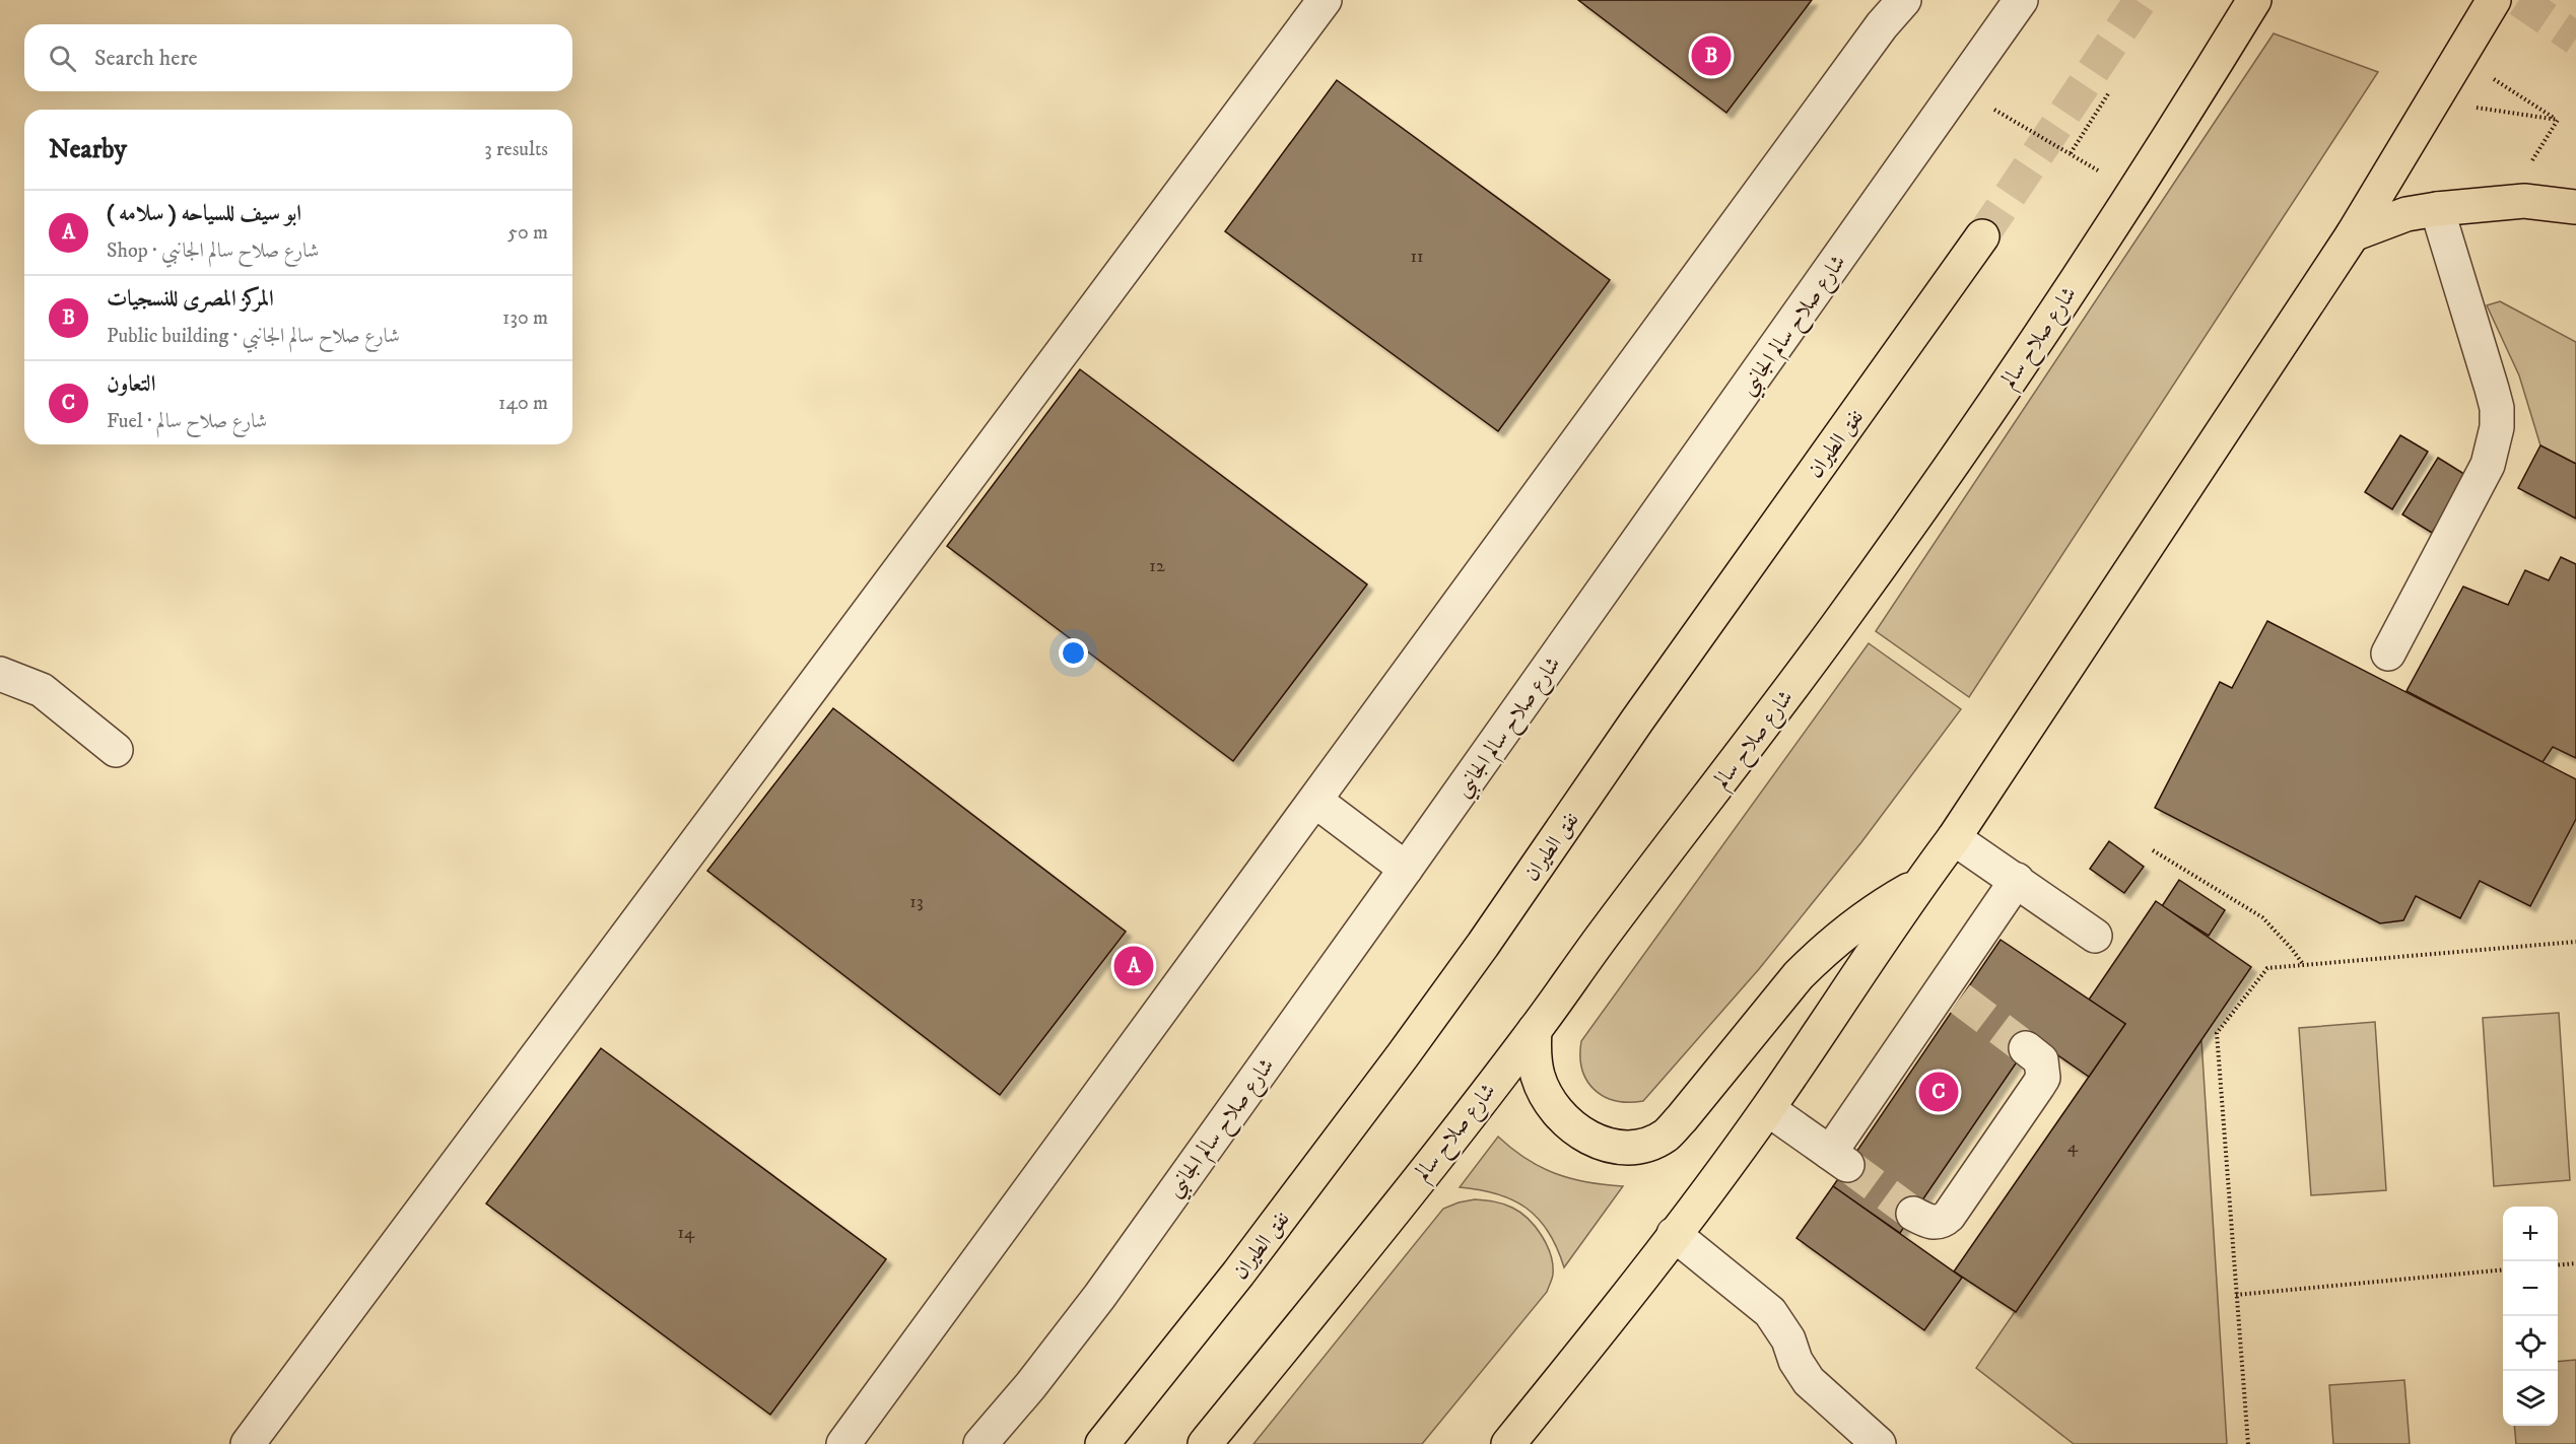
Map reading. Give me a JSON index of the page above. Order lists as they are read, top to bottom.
{
  "streets": {
    "main road": ["شارع صلاح سالم", "نفق الطيران"],
    "street": ["شارع صلاح سالم الجانبي"]
  },
  "house_numbers": [
    "11",
    "12",
    "13",
    "4",
    "14"
  ],
  "page": {
    "search": "Search here",
    "pins": ["B", "A", "C"],
    "heading": ["Nearby", "3 results"],
    "list": [
      {
        "mark": "A",
        "name": "ابو سيف للسياحه ( سلامه )",
        "note": "Shop · شارع صلاح سالم الجانبي",
        "value": "50 m"
      },
      {
        "mark": "B",
        "name": "المركز المصرى للنسجيات",
        "note": "Public building · شارع صلاح سالم الجانبي",
        "value": "130 m"
      },
      {
        "mark": "C",
        "name": "التعاون",
        "note": "Fuel · شارع صلاح سالم",
        "value": "140 m"
      }
    ],
    "map_buttons": ["+", "−"]
  }
}
